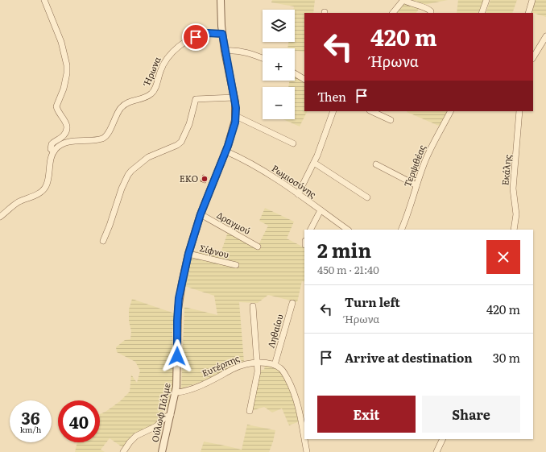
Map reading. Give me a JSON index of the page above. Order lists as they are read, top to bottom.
{
  "streets": {
    "street": [
      "Ήρωνα",
      "Τερψιθέας",
      "Εκάλης",
      "Ρωμιοσύνης",
      "Δραγμού",
      "Σίφνου",
      "Ληθαίου",
      "Ευτέρπης",
      "Ούλωφ Πάλμε"
    ]
  },
  "crossings": [
    ["Ήρωνα", "Ούλωφ Πάλμε"],
    ["Ρωμιοσύνης", "Ούλωφ Πάλμε"],
    ["Δραγμού", "Ούλωφ Πάλμε"],
    ["Σίφνου", "Ούλωφ Πάλμε"],
    ["Ληθαίου", "Ευτέρπης"],
    ["Ευτέρπης", "Ούλωφ Πάλμε"]
  ],
  "places": ["EKO"],
  "page": {
    "map_buttons": ["+", "−"],
    "turn": ["420 m", "Ήρωνα"],
    "then": "Then",
    "heading": ["2 min", "450 m · 21:40"],
    "list": [
      {
        "name": "Turn left",
        "note": "Ήρωνα",
        "value": "420 m"
      },
      {
        "name": "Arrive at destination",
        "value": "30 m"
      }
    ],
    "buttons": ["Exit", "Share"],
    "speed": "36 km/h",
    "limit": "40"
  }
}
